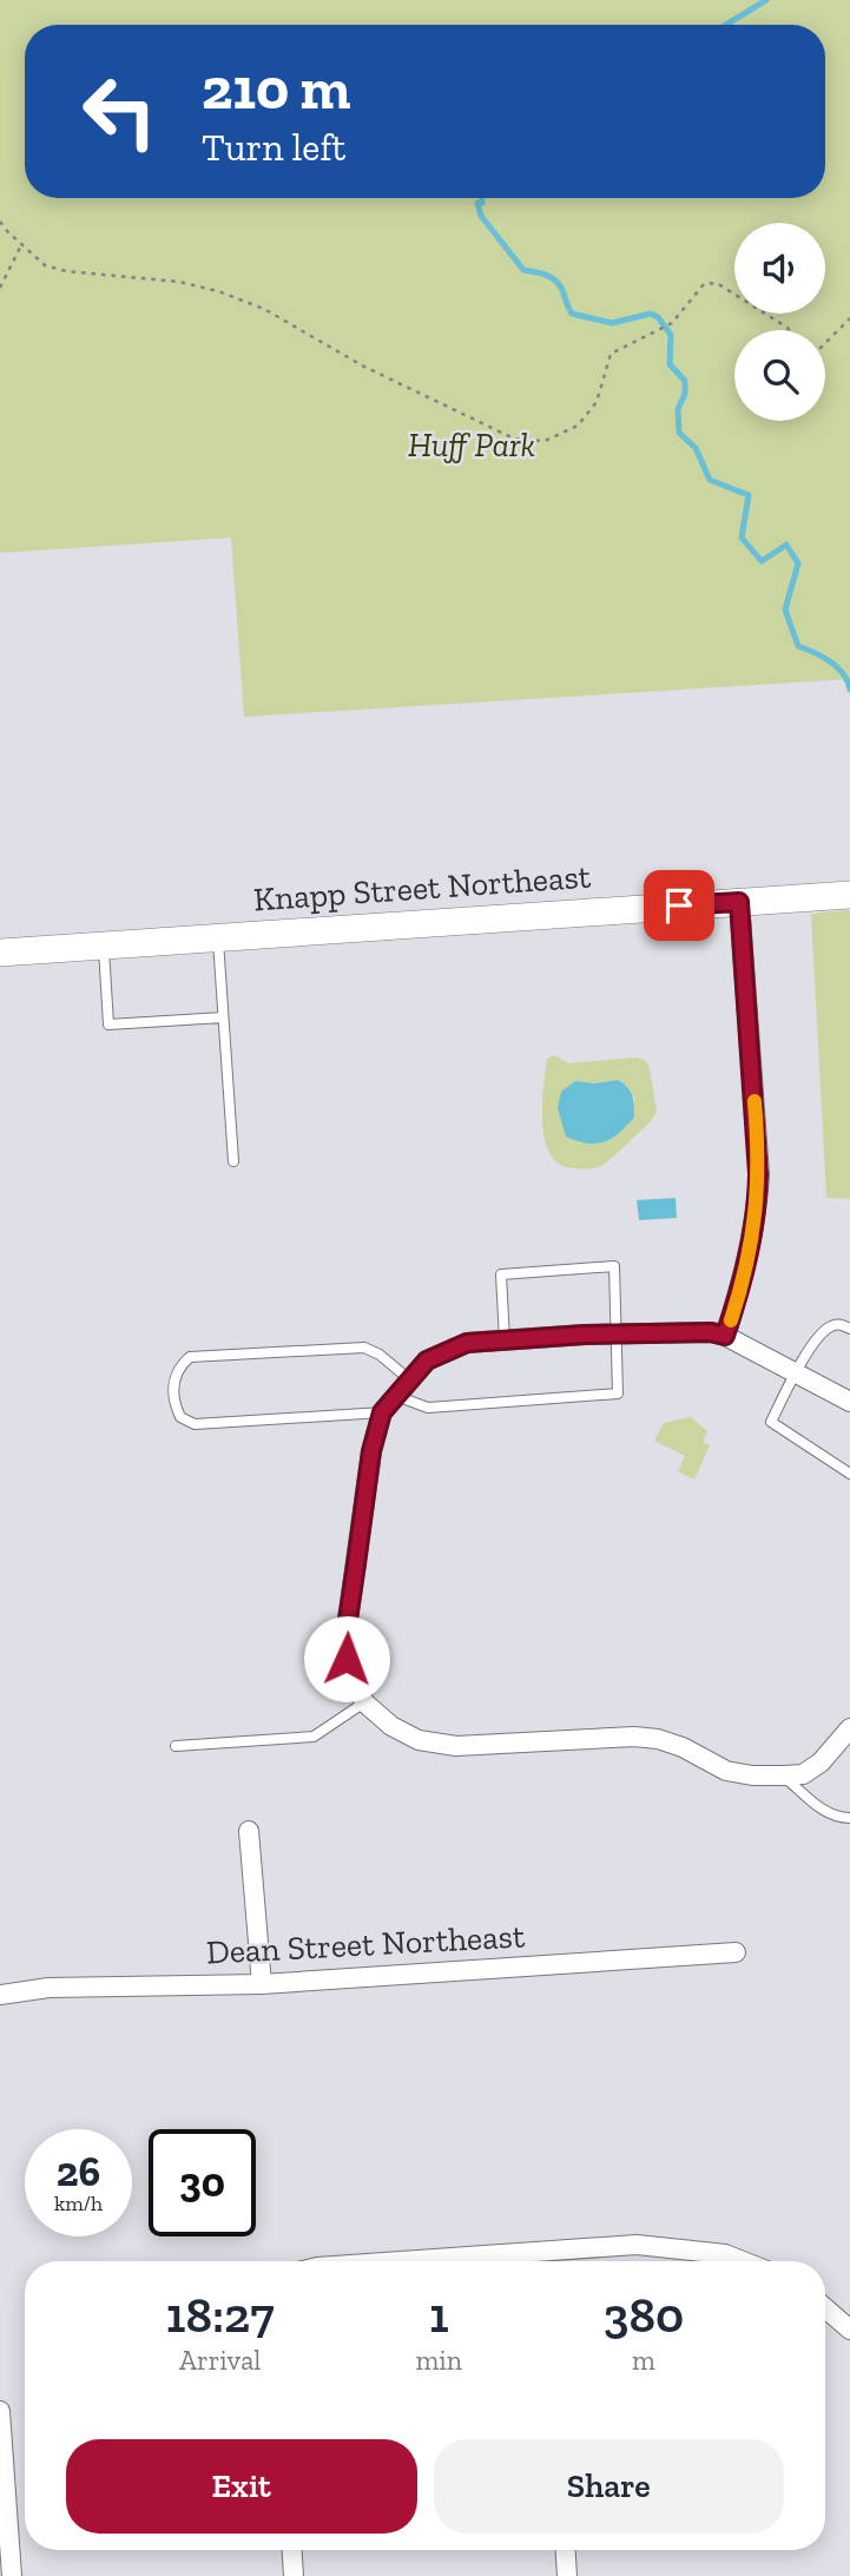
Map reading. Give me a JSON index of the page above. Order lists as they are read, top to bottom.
{
  "streets": {
    "main road": ["Knapp Street Northeast"],
    "street": ["Dean Street Northeast"]
  },
  "parks": ["Huff Park"],
  "page": {
    "turn": ["210 m", "Turn left"],
    "speed": "26 km/h",
    "limit": "30",
    "eta": [
      "18:27",
      "Arrival",
      "1",
      "min",
      "380",
      "m"
    ],
    "buttons": ["Exit", "Share"]
  }
}
